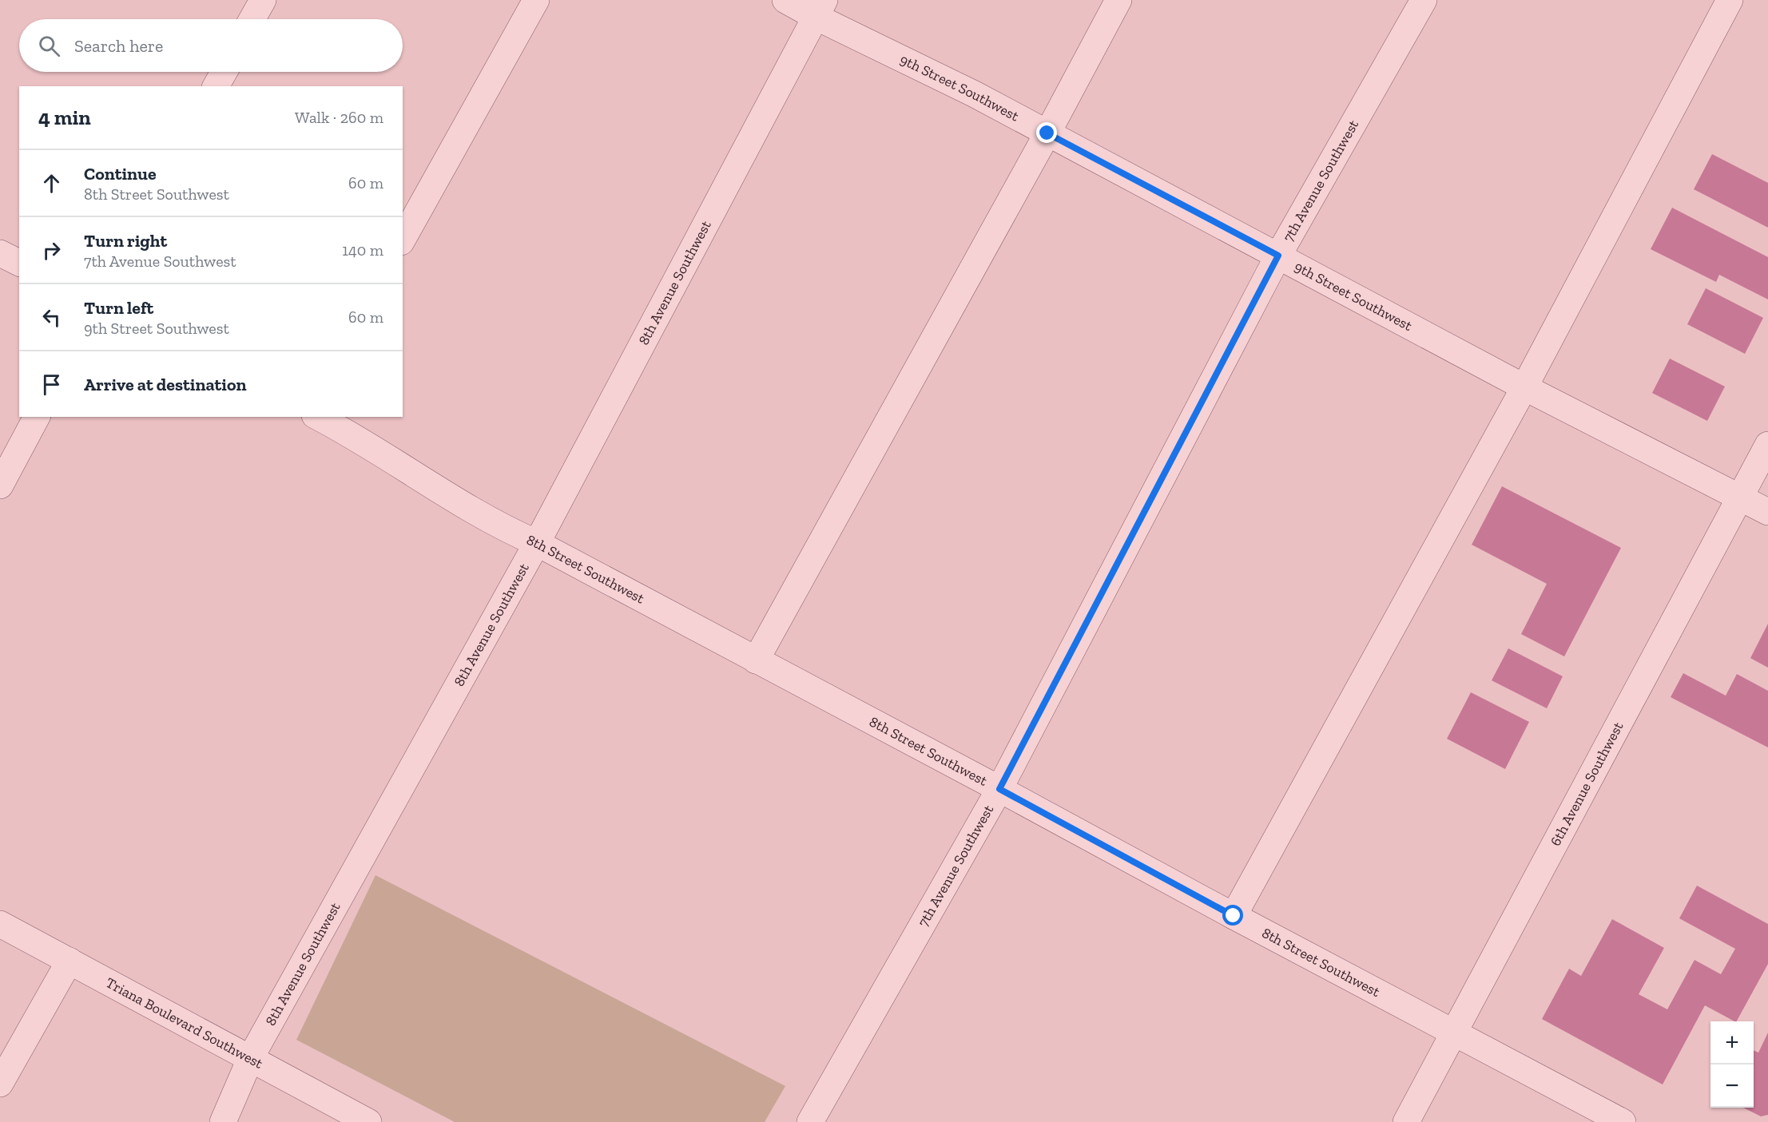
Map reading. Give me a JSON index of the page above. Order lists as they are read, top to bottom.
{
  "streets": {
    "street": [
      "9th Street Southwest",
      "7th Avenue Southwest",
      "8th Avenue Southwest",
      "8th Street Southwest",
      "6th Avenue Southwest",
      "Triana Boulevard Southwest"
    ]
  },
  "crossings": [
    ["9th Street Southwest", "7th Avenue Southwest"],
    ["9th Street Southwest", "8th Avenue Southwest"],
    ["9th Street Southwest", "6th Avenue Southwest"],
    ["7th Avenue Southwest", "8th Street Southwest"],
    ["8th Avenue Southwest", "8th Street Southwest"],
    ["8th Avenue Southwest", "Triana Boulevard Southwest"],
    ["8th Street Southwest", "6th Avenue Southwest"]
  ],
  "page": {
    "search": "Search here",
    "heading": ["4 min", "Walk · 260 m"],
    "list": [
      ["Continue", "8th Street Southwest", "60 m"],
      ["Turn right", "7th Avenue Southwest", "140 m"],
      ["Turn left", "9th Street Southwest", "60 m"],
      "Arrive at destination"
    ],
    "map_buttons": ["+", "−"]
  }
}
